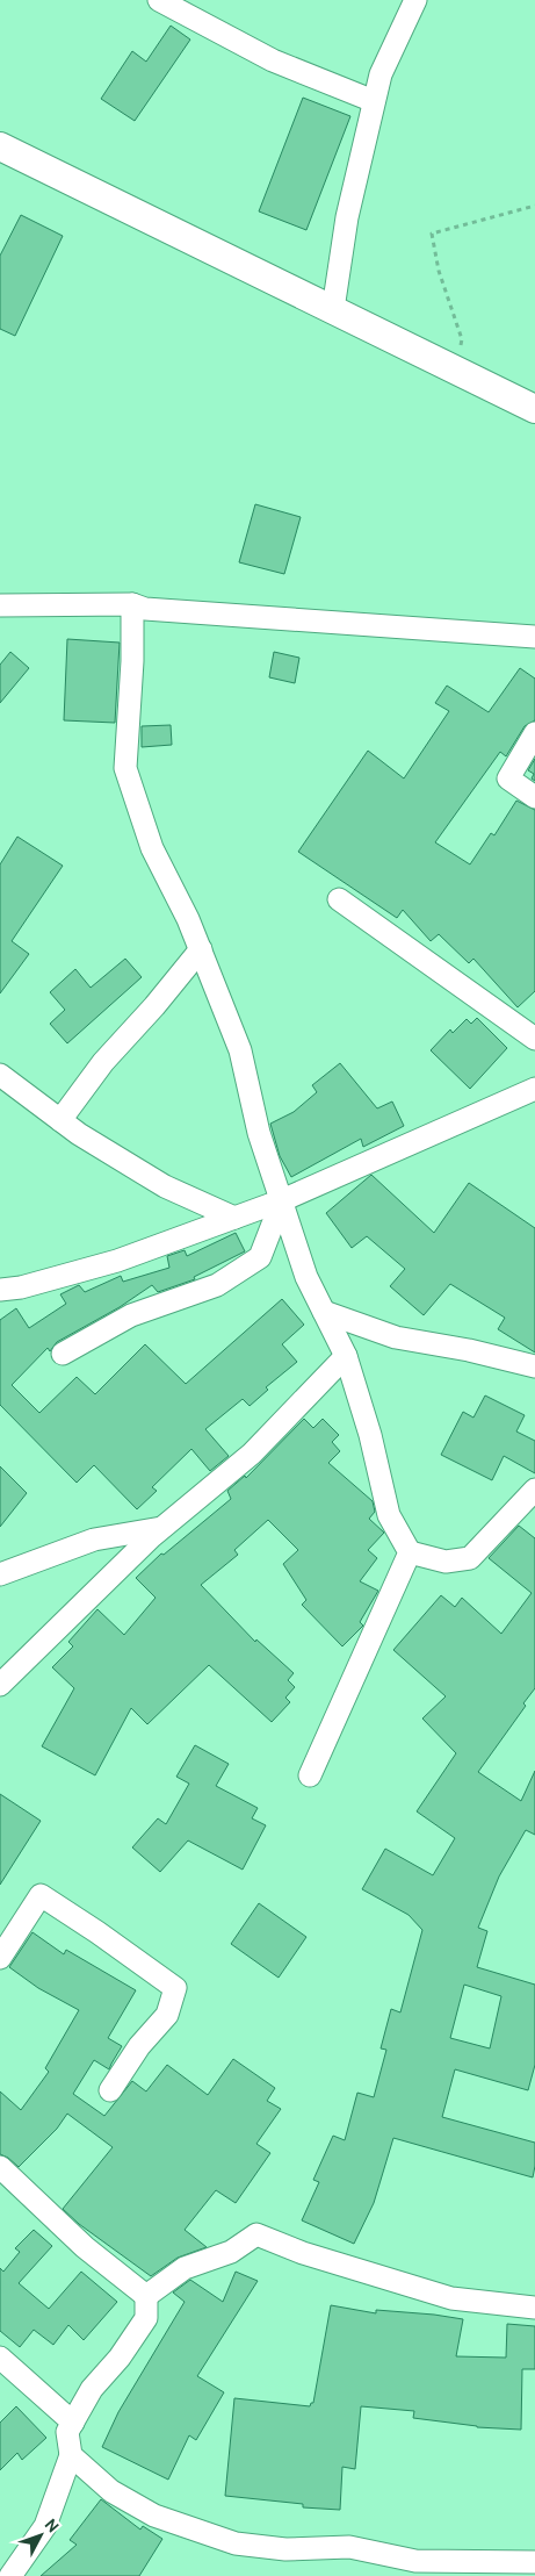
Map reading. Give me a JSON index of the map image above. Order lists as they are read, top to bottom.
{
  "north": "top right"
}
